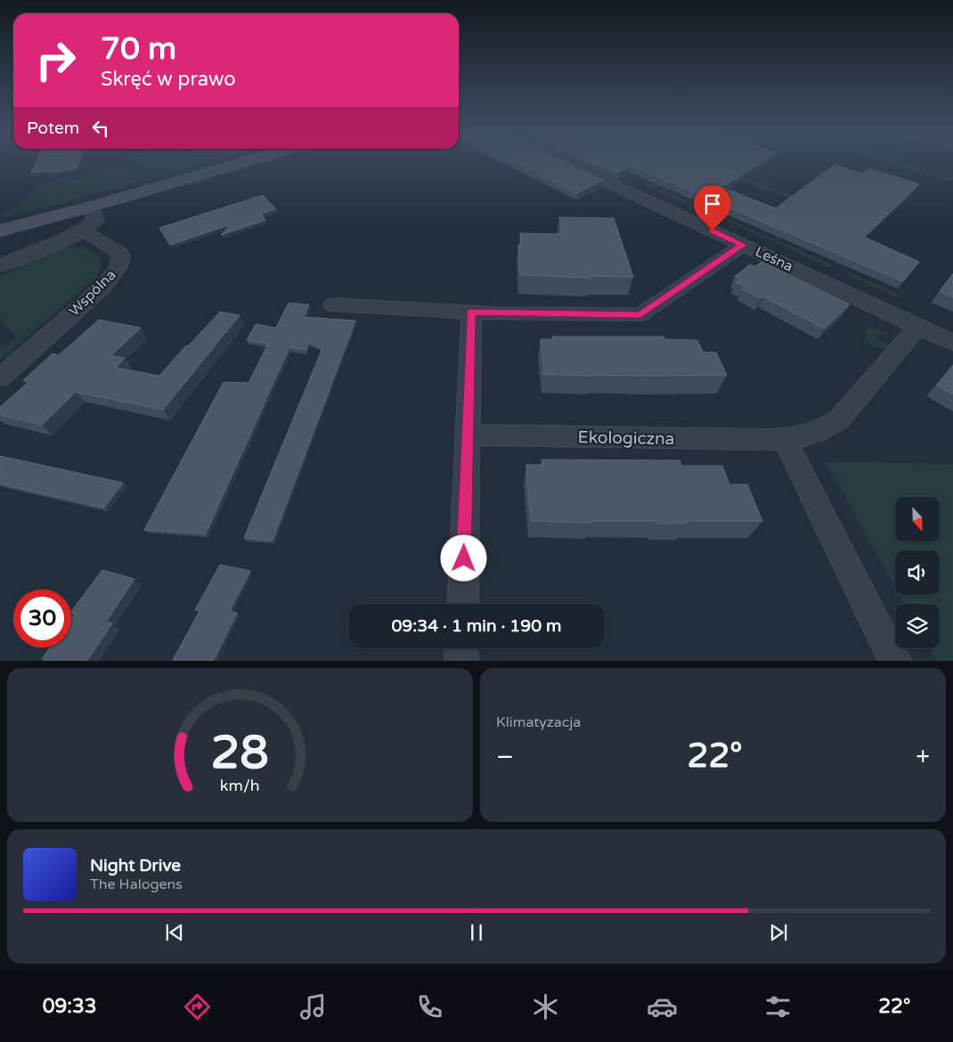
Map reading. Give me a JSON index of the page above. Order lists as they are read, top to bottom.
{
  "streets": {
    "street": ["Leśna", "Wspólna", "Ekologiczna"]
  },
  "crossings": [
    ["Leśna", "Ekologiczna"]
  ],
  "north": "bottom",
  "page": {
    "turn": ["70 m", "Skręć w prawo"],
    "then": "Potem",
    "limit": "30",
    "trip": "09:34 · 1 min · 190 m",
    "tile": "Klimatyzacja",
    "heat": ["−", "22°", "+"],
    "song": ["Night Drive", "The Halogens"],
    "tabs": ["09:33", "22°"],
    "gauge": ["28", "km/h"]
  }
}
